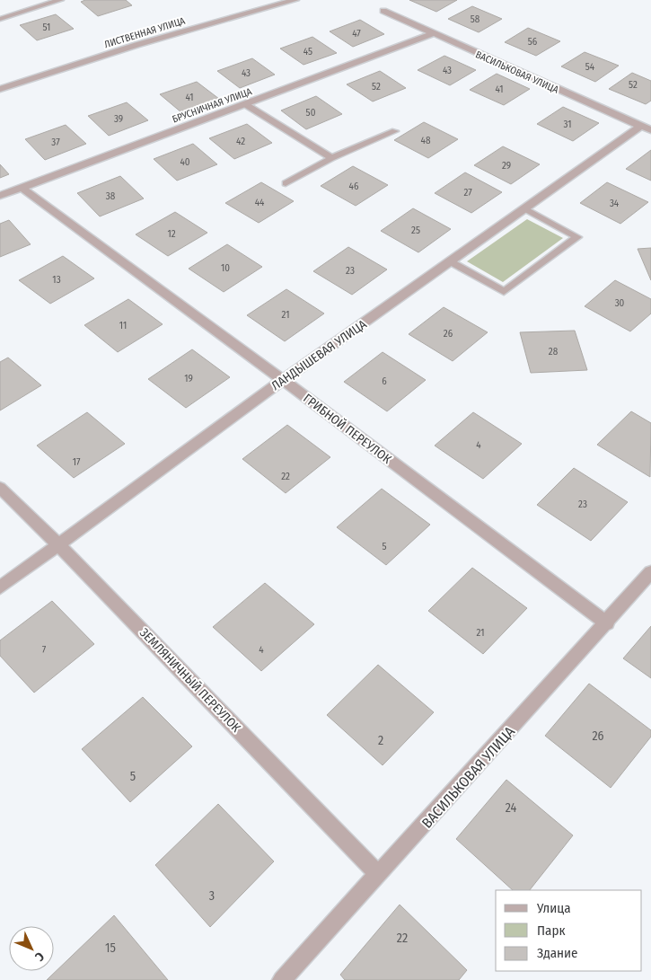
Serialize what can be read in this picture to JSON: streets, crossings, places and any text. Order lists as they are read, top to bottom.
{
  "streets": {
    "street": [
      "ЛИСТВЕННАЯ УЛИЦА",
      "ВАСИЛЬКОВАЯ УЛИЦА",
      "БРУСНИЧНАЯ УЛИЦА",
      "ЛАНДЫШЕВАЯ УЛИЦА",
      "ГРИБНОЙ ПЕРЕУЛОК",
      "ЗЕМЛЯНИЧНЫЙ ПЕРЕУЛОК"
    ]
  },
  "crossings": [
    ["ВАСИЛЬКОВАЯ УЛИЦА", "БРУСНИЧНАЯ УЛИЦА"],
    ["ВАСИЛЬКОВАЯ УЛИЦА", "ЛАНДЫШЕВАЯ УЛИЦА"],
    ["ВАСИЛЬКОВАЯ УЛИЦА", "ГРИБНОЙ ПЕРЕУЛОК"],
    ["ВАСИЛЬКОВАЯ УЛИЦА", "ЗЕМЛЯНИЧНЫЙ ПЕРЕУЛОК"],
    ["БРУСНИЧНАЯ УЛИЦА", "ГРИБНОЙ ПЕРЕУЛОК"],
    ["ЛАНДЫШЕВАЯ УЛИЦА", "ГРИБНОЙ ПЕРЕУЛОК"],
    ["ЛАНДЫШЕВАЯ УЛИЦА", "ЗЕМЛЯНИЧНЫЙ ПЕРЕУЛОК"]
  ],
  "house_numbers": [
    "58",
    "51",
    "47",
    "56",
    "45",
    "54",
    "43",
    "43",
    "52",
    "52",
    "41",
    "41",
    "50",
    "39",
    "31",
    "48",
    "42",
    "37",
    "40",
    "29",
    "46",
    "27",
    "38",
    "44",
    "34",
    "25",
    "12",
    "10",
    "23",
    "13",
    "30",
    "21",
    "11",
    "26",
    "28",
    "19",
    "6",
    "4",
    "17",
    "22",
    "23",
    "5",
    "21",
    "7",
    "4",
    "26",
    "2",
    "5",
    "24",
    "3",
    "22",
    "15"
  ],
  "legend": ["Улица", "Парк", "Здание"],
  "north": "bottom right"
}
